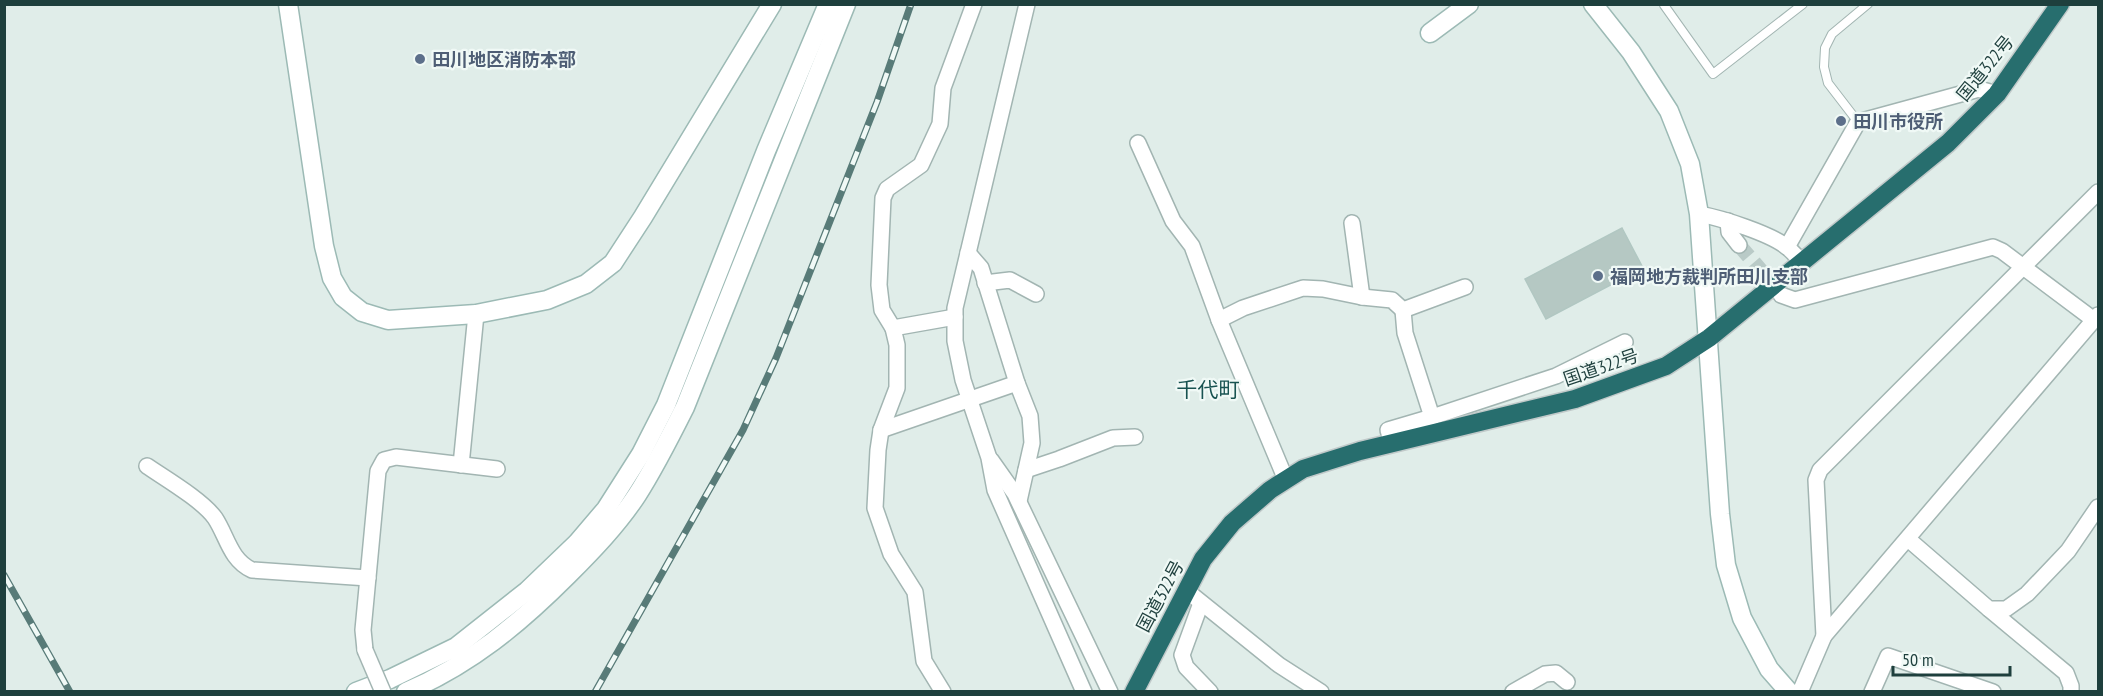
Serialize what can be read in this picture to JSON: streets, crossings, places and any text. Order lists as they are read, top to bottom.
{
  "streets": {
    "highway": ["国道322号"]
  },
  "districts": ["千代町"],
  "places": ["田川地区消防本部", "田川市役所", "福岡地方裁判所田川支部"],
  "scale_bar": "50 m"
}
